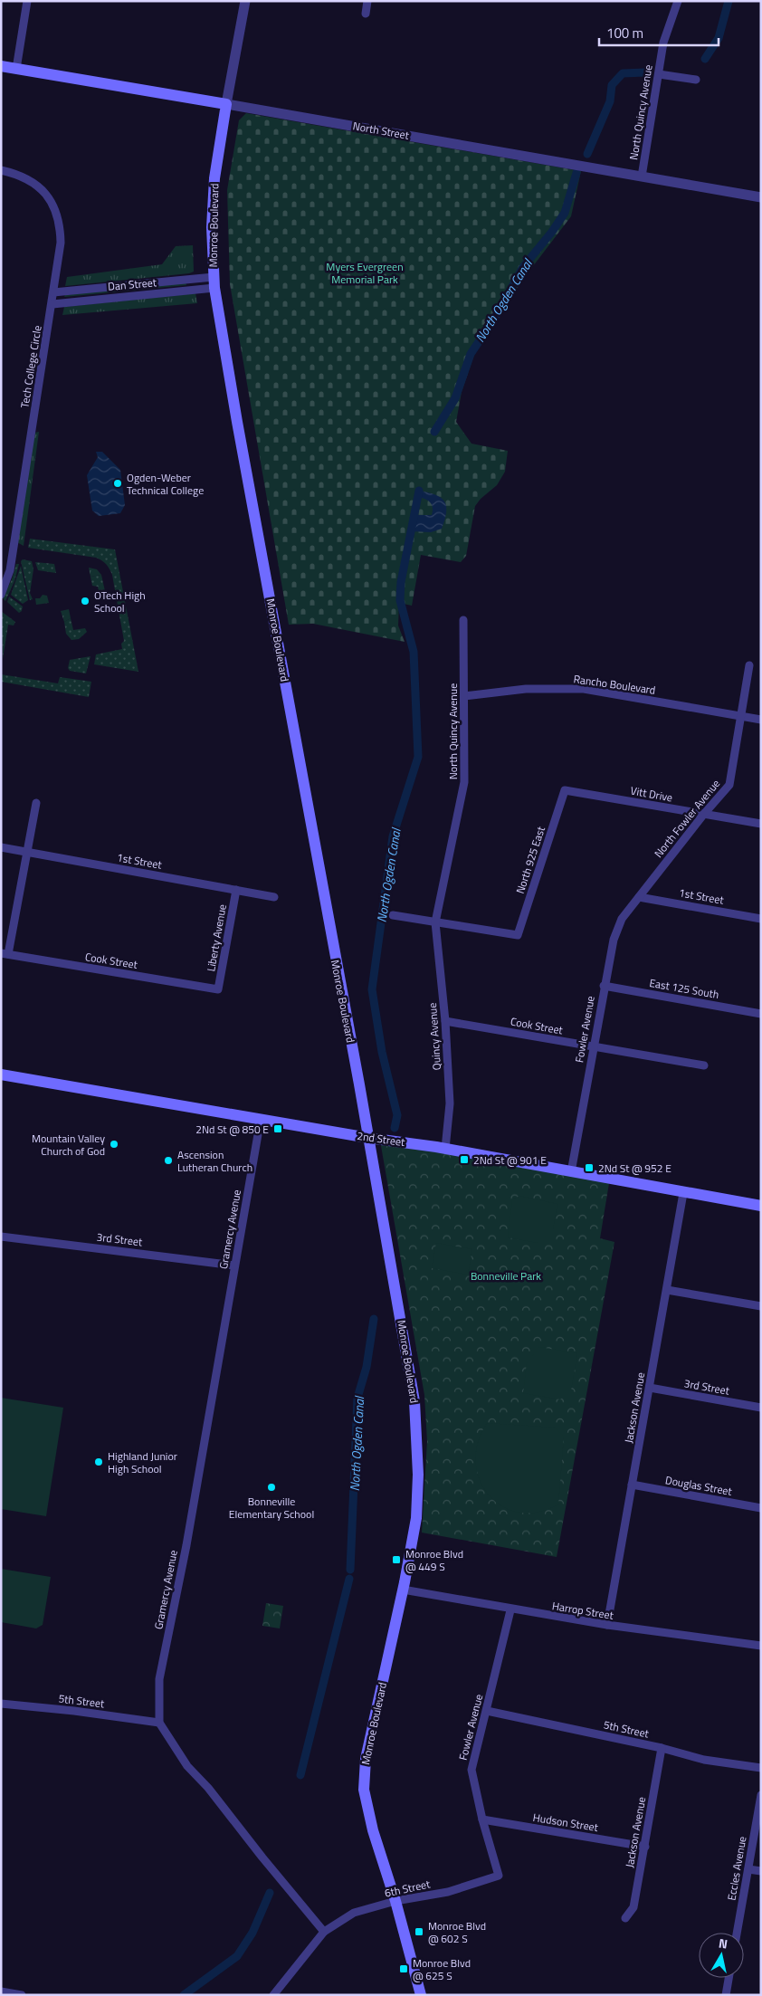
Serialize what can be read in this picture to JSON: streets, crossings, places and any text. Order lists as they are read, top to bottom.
{
  "streets": {
    "main road": ["North Street", "Monroe Boulevard", "2nd Street"],
    "street": [
      "North Quincy Avenue",
      "Dan Street",
      "Tech College Circle",
      "Rancho Boulevard",
      "Vitt Drive",
      "North Fowler Avenue",
      "North 925 East",
      "1st Street",
      "Liberty Avenue",
      "Cook Street",
      "East 125 South",
      "Fowler Avenue",
      "Quincy Avenue",
      "Gramercy Avenue",
      "3rd Street",
      "Jackson Avenue",
      "Douglas Street",
      "Harrop Street",
      "5th Street",
      "Hudson Street",
      "Eccles Avenue",
      "6th Street"
    ]
  },
  "crossings": [
    ["North Quincy Avenue", "North Street"],
    ["North Quincy Avenue", "Rancho Boulevard"],
    ["North Quincy Avenue", "North 925 East"],
    ["North Quincy Avenue", "Quincy Avenue"],
    ["North Street", "Monroe Boulevard"],
    ["Monroe Boulevard", "Dan Street"],
    ["Monroe Boulevard", "2nd Street"],
    ["Monroe Boulevard", "Harrop Street"],
    ["Monroe Boulevard", "6th Street"],
    ["Dan Street", "Tech College Circle"],
    ["Rancho Boulevard", "North Fowler Avenue"],
    ["Vitt Drive", "North Fowler Avenue"],
    ["Vitt Drive", "North 925 East"],
    ["North Fowler Avenue", "1st Street"],
    ["North Fowler Avenue", "Fowler Avenue"],
    ["North 925 East", "Quincy Avenue"],
    ["1st Street", "Liberty Avenue"],
    ["1st Street", "Fowler Avenue"],
    ["Liberty Avenue", "Cook Street"],
    ["Cook Street", "Fowler Avenue"],
    ["Cook Street", "Quincy Avenue"],
    ["East 125 South", "Fowler Avenue"],
    ["Fowler Avenue", "2nd Street"],
    ["Fowler Avenue", "Harrop Street"],
    ["Fowler Avenue", "5th Street"],
    ["Fowler Avenue", "Hudson Street"],
    ["Fowler Avenue", "6th Street"],
    ["Quincy Avenue", "2nd Street"],
    ["2nd Street", "Gramercy Avenue"],
    ["2nd Street", "Jackson Avenue"],
    ["Gramercy Avenue", "3rd Street"],
    ["Gramercy Avenue", "5th Street"],
    ["3rd Street", "Jackson Avenue"],
    ["Jackson Avenue", "Douglas Street"],
    ["Jackson Avenue", "Harrop Street"],
    ["Jackson Avenue", "5th Street"],
    ["Jackson Avenue", "Hudson Street"]
  ],
  "water": ["North Ogden Canal"],
  "parks": ["Myers Evergreen Memorial Park", "Bonneville Park"],
  "places": {
    "other": [
      "Ogden-Weber Technical College",
      "OTech High School",
      "Mountain Valley Church of God",
      "Ascension Lutheran Church",
      "Highland Junior High School",
      "Bonneville Elementary School"
    ],
    "transit": [
      "2Nd St @ 850 E",
      "2Nd St @ 901 E",
      "2Nd St @ 952 E",
      "Monroe Blvd @ 449 S",
      "Monroe Blvd @ 602 S",
      "Monroe Blvd @ 625 S"
    ]
  },
  "scale_bar": "100 m",
  "north": "top"
}
